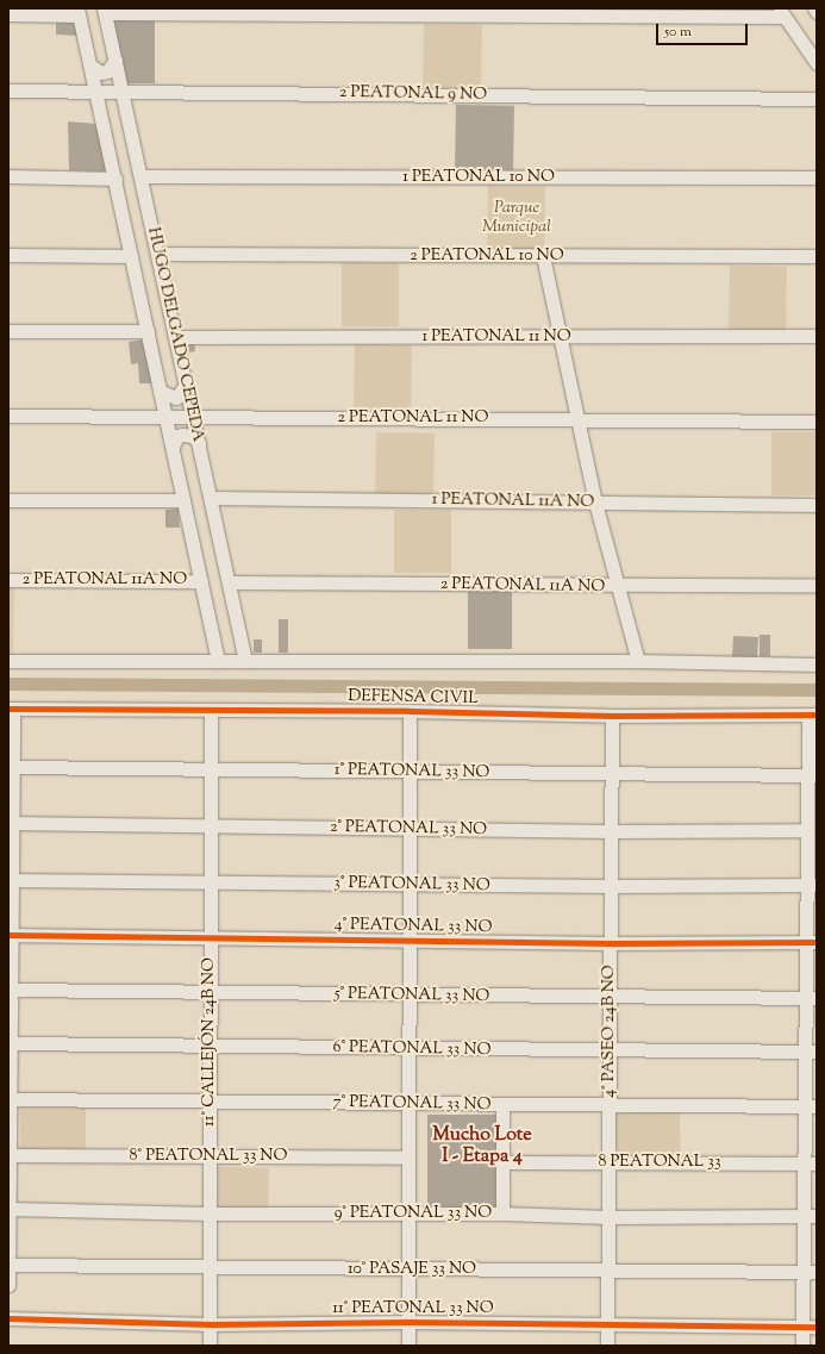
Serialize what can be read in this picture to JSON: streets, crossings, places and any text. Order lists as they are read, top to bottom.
{
  "streets": {
    "street": [
      "2 PEATONAL 9 NO",
      "1 PEATONAL 10 NO",
      "2 PEATONAL 10 NO",
      "HUGO DELGADO CEPEDA",
      "1 PEATONAL 11 NO",
      "2 PEATONAL 11 NO",
      "1 PEATONAL 11A NO",
      "2 PEATONAL 11A NO",
      "DEFENSA CIVIL",
      "1° PEATONAL 33 NO",
      "2° PEATONAL 33 NO",
      "3° PEATONAL 33 NO",
      "4° PEATONAL 33 NO",
      "5° PEATONAL 33 NO",
      "4° PASEO 24B NO",
      "11° CALLEJÓN 24B NO",
      "6° PEATONAL 33 NO",
      "7° PEATONAL 33 NO",
      "8° PEATONAL 33 NO",
      "8 PEATONAL 33",
      "9° PEATONAL 33 NO",
      "10° PASAJE 33 NO",
      "11° PEATONAL 33 NO"
    ]
  },
  "crossings": [
    ["2 PEATONAL 9 NO", "HUGO DELGADO CEPEDA"],
    ["1 PEATONAL 10 NO", "HUGO DELGADO CEPEDA"],
    ["2 PEATONAL 10 NO", "HUGO DELGADO CEPEDA"],
    ["HUGO DELGADO CEPEDA", "1 PEATONAL 11 NO"],
    ["HUGO DELGADO CEPEDA", "2 PEATONAL 11 NO"],
    ["HUGO DELGADO CEPEDA", "1 PEATONAL 11A NO"],
    ["HUGO DELGADO CEPEDA", "2 PEATONAL 11A NO"],
    ["DEFENSA CIVIL", "4° PASEO 24B NO"],
    ["DEFENSA CIVIL", "11° CALLEJÓN 24B NO"],
    ["1° PEATONAL 33 NO", "4° PASEO 24B NO"],
    ["1° PEATONAL 33 NO", "11° CALLEJÓN 24B NO"],
    ["2° PEATONAL 33 NO", "4° PASEO 24B NO"],
    ["2° PEATONAL 33 NO", "11° CALLEJÓN 24B NO"],
    ["3° PEATONAL 33 NO", "4° PASEO 24B NO"],
    ["3° PEATONAL 33 NO", "11° CALLEJÓN 24B NO"],
    ["4° PEATONAL 33 NO", "4° PASEO 24B NO"],
    ["4° PEATONAL 33 NO", "11° CALLEJÓN 24B NO"],
    ["5° PEATONAL 33 NO", "4° PASEO 24B NO"],
    ["5° PEATONAL 33 NO", "11° CALLEJÓN 24B NO"],
    ["4° PASEO 24B NO", "6° PEATONAL 33 NO"],
    ["4° PASEO 24B NO", "7° PEATONAL 33 NO"],
    ["4° PASEO 24B NO", "8 PEATONAL 33"],
    ["4° PASEO 24B NO", "9° PEATONAL 33 NO"],
    ["4° PASEO 24B NO", "10° PASAJE 33 NO"],
    ["4° PASEO 24B NO", "11° PEATONAL 33 NO"],
    ["11° CALLEJÓN 24B NO", "6° PEATONAL 33 NO"],
    ["11° CALLEJÓN 24B NO", "7° PEATONAL 33 NO"],
    ["11° CALLEJÓN 24B NO", "8° PEATONAL 33 NO"],
    ["11° CALLEJÓN 24B NO", "9° PEATONAL 33 NO"],
    ["11° CALLEJÓN 24B NO", "10° PASAJE 33 NO"],
    ["11° CALLEJÓN 24B NO", "11° PEATONAL 33 NO"]
  ],
  "districts": ["Mucho Lote I - Etapa 4"],
  "parks": ["Parque Municipal"],
  "scale_bar": "50 m"
}
